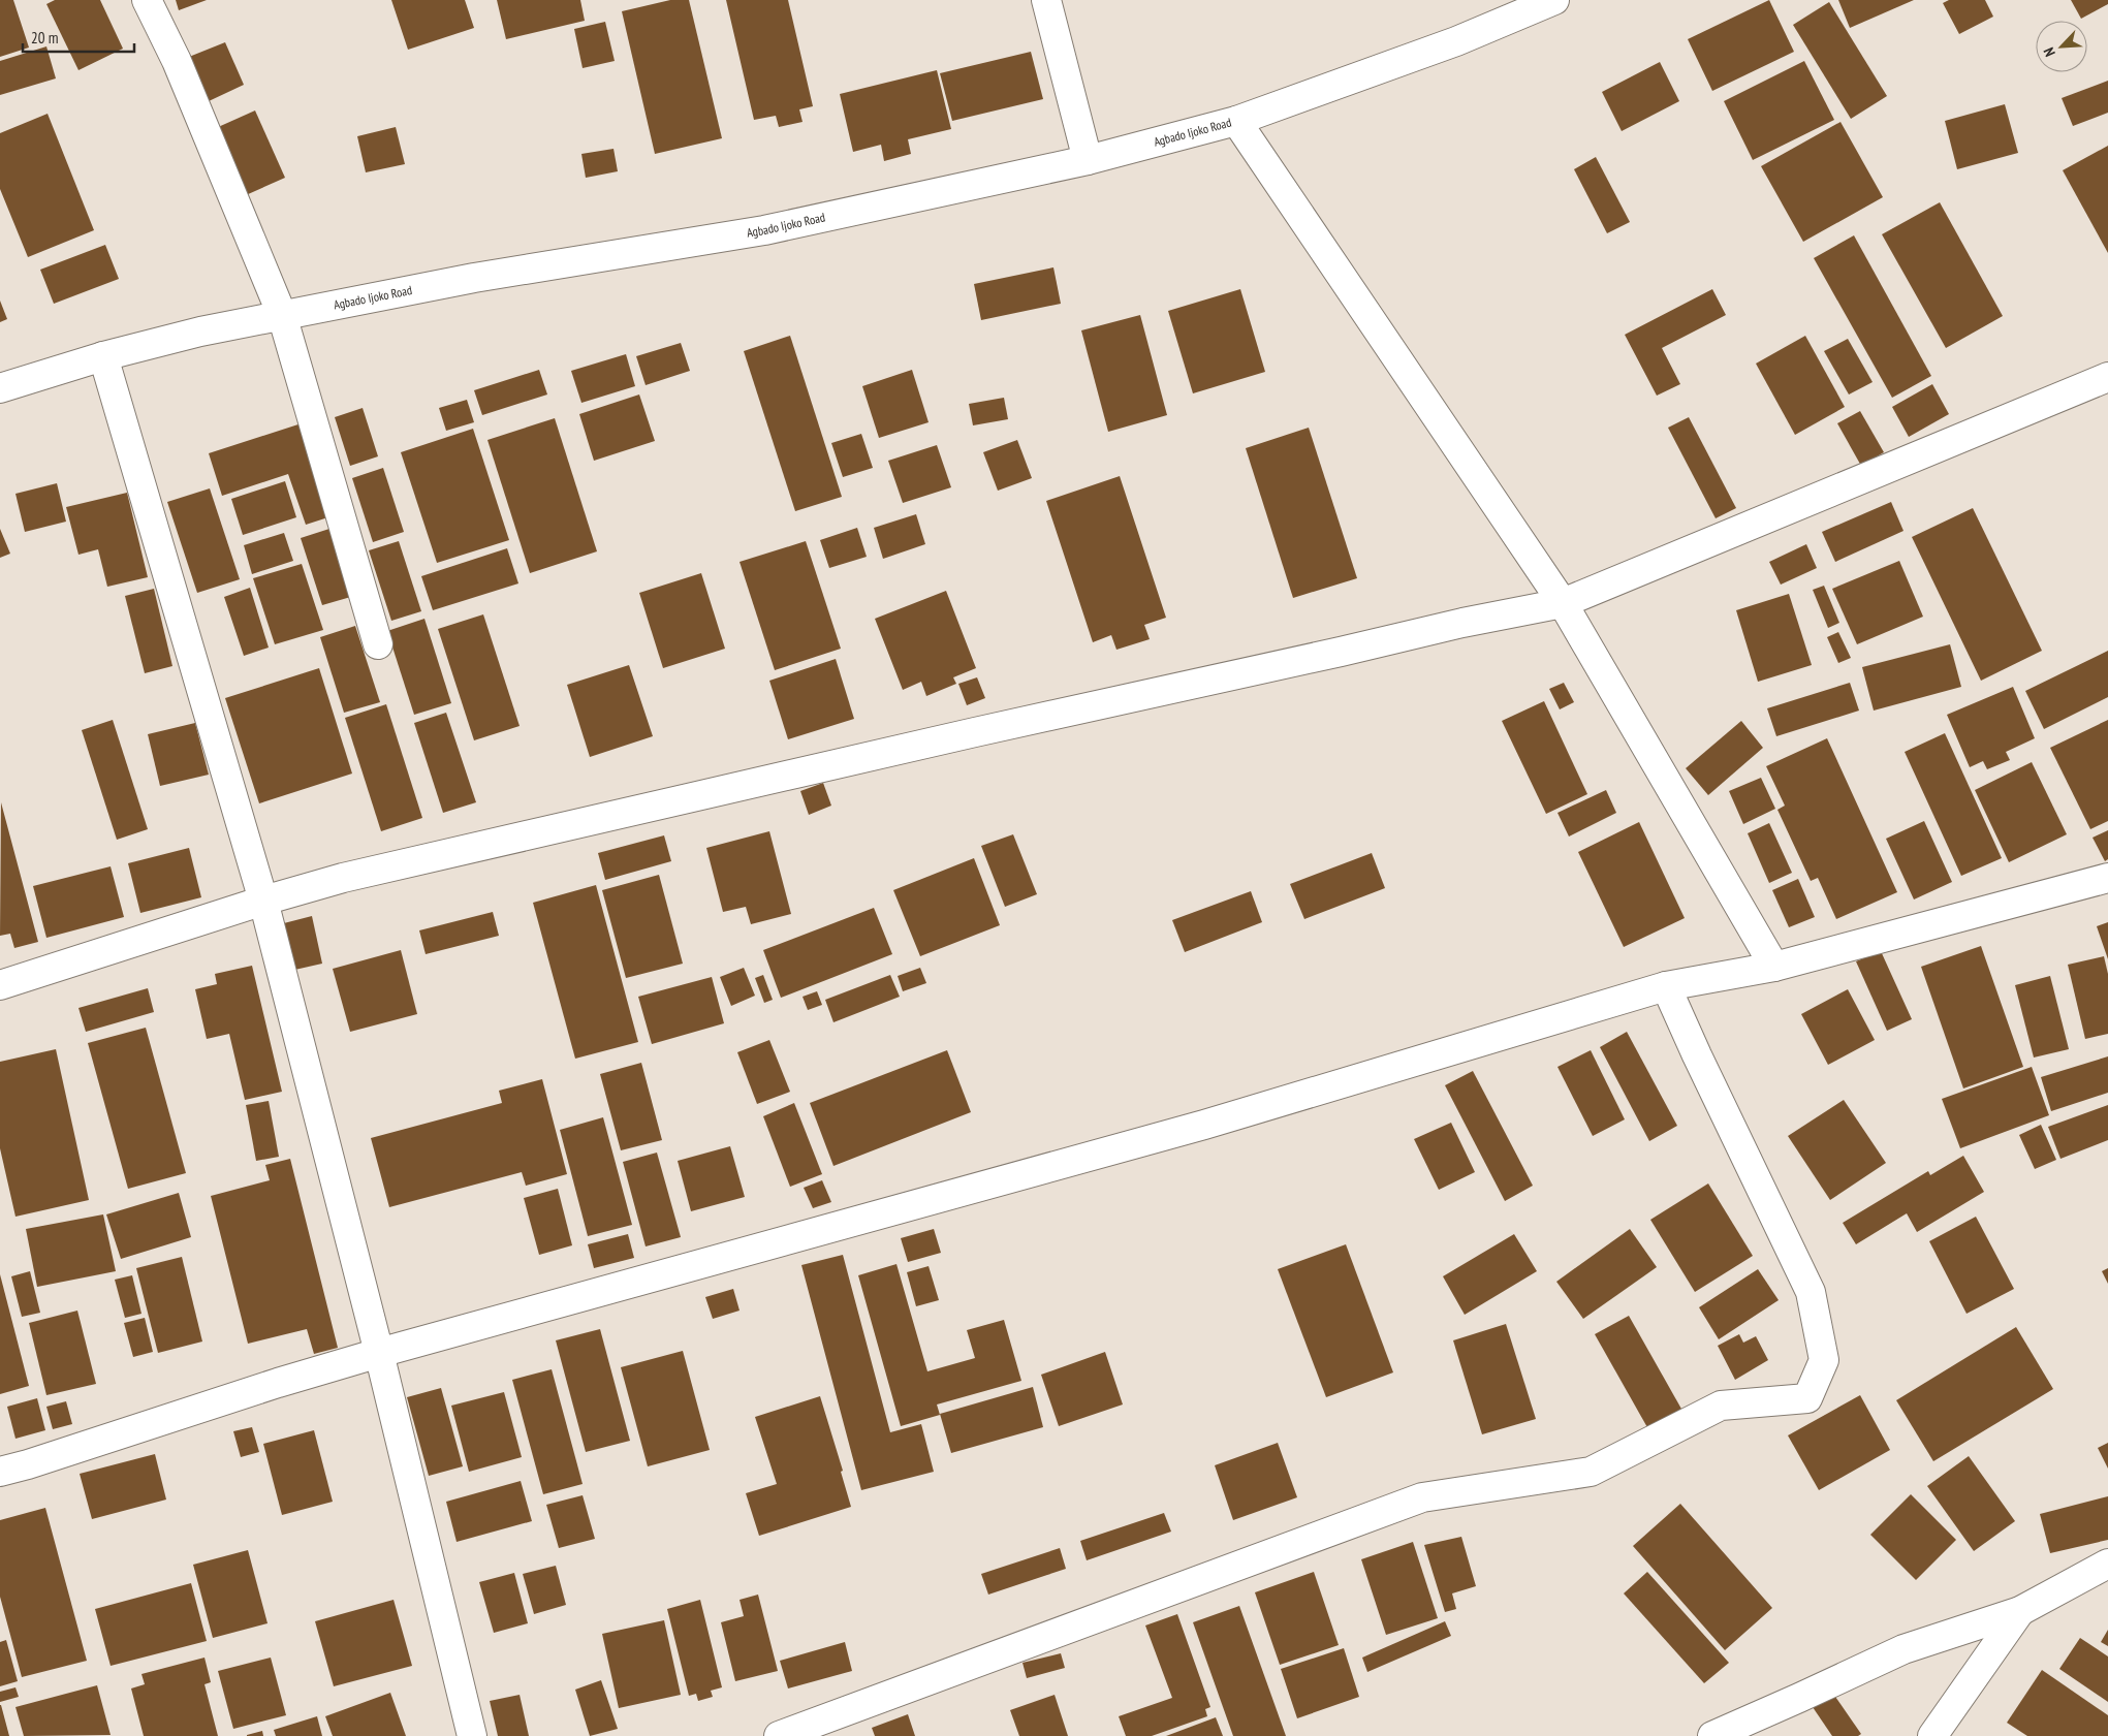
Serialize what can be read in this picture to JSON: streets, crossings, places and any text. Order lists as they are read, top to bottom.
{
  "streets": {
    "street": ["Agbado Ijoko Road"]
  },
  "scale_bar": "20 m",
  "north": "bottom left"
}
